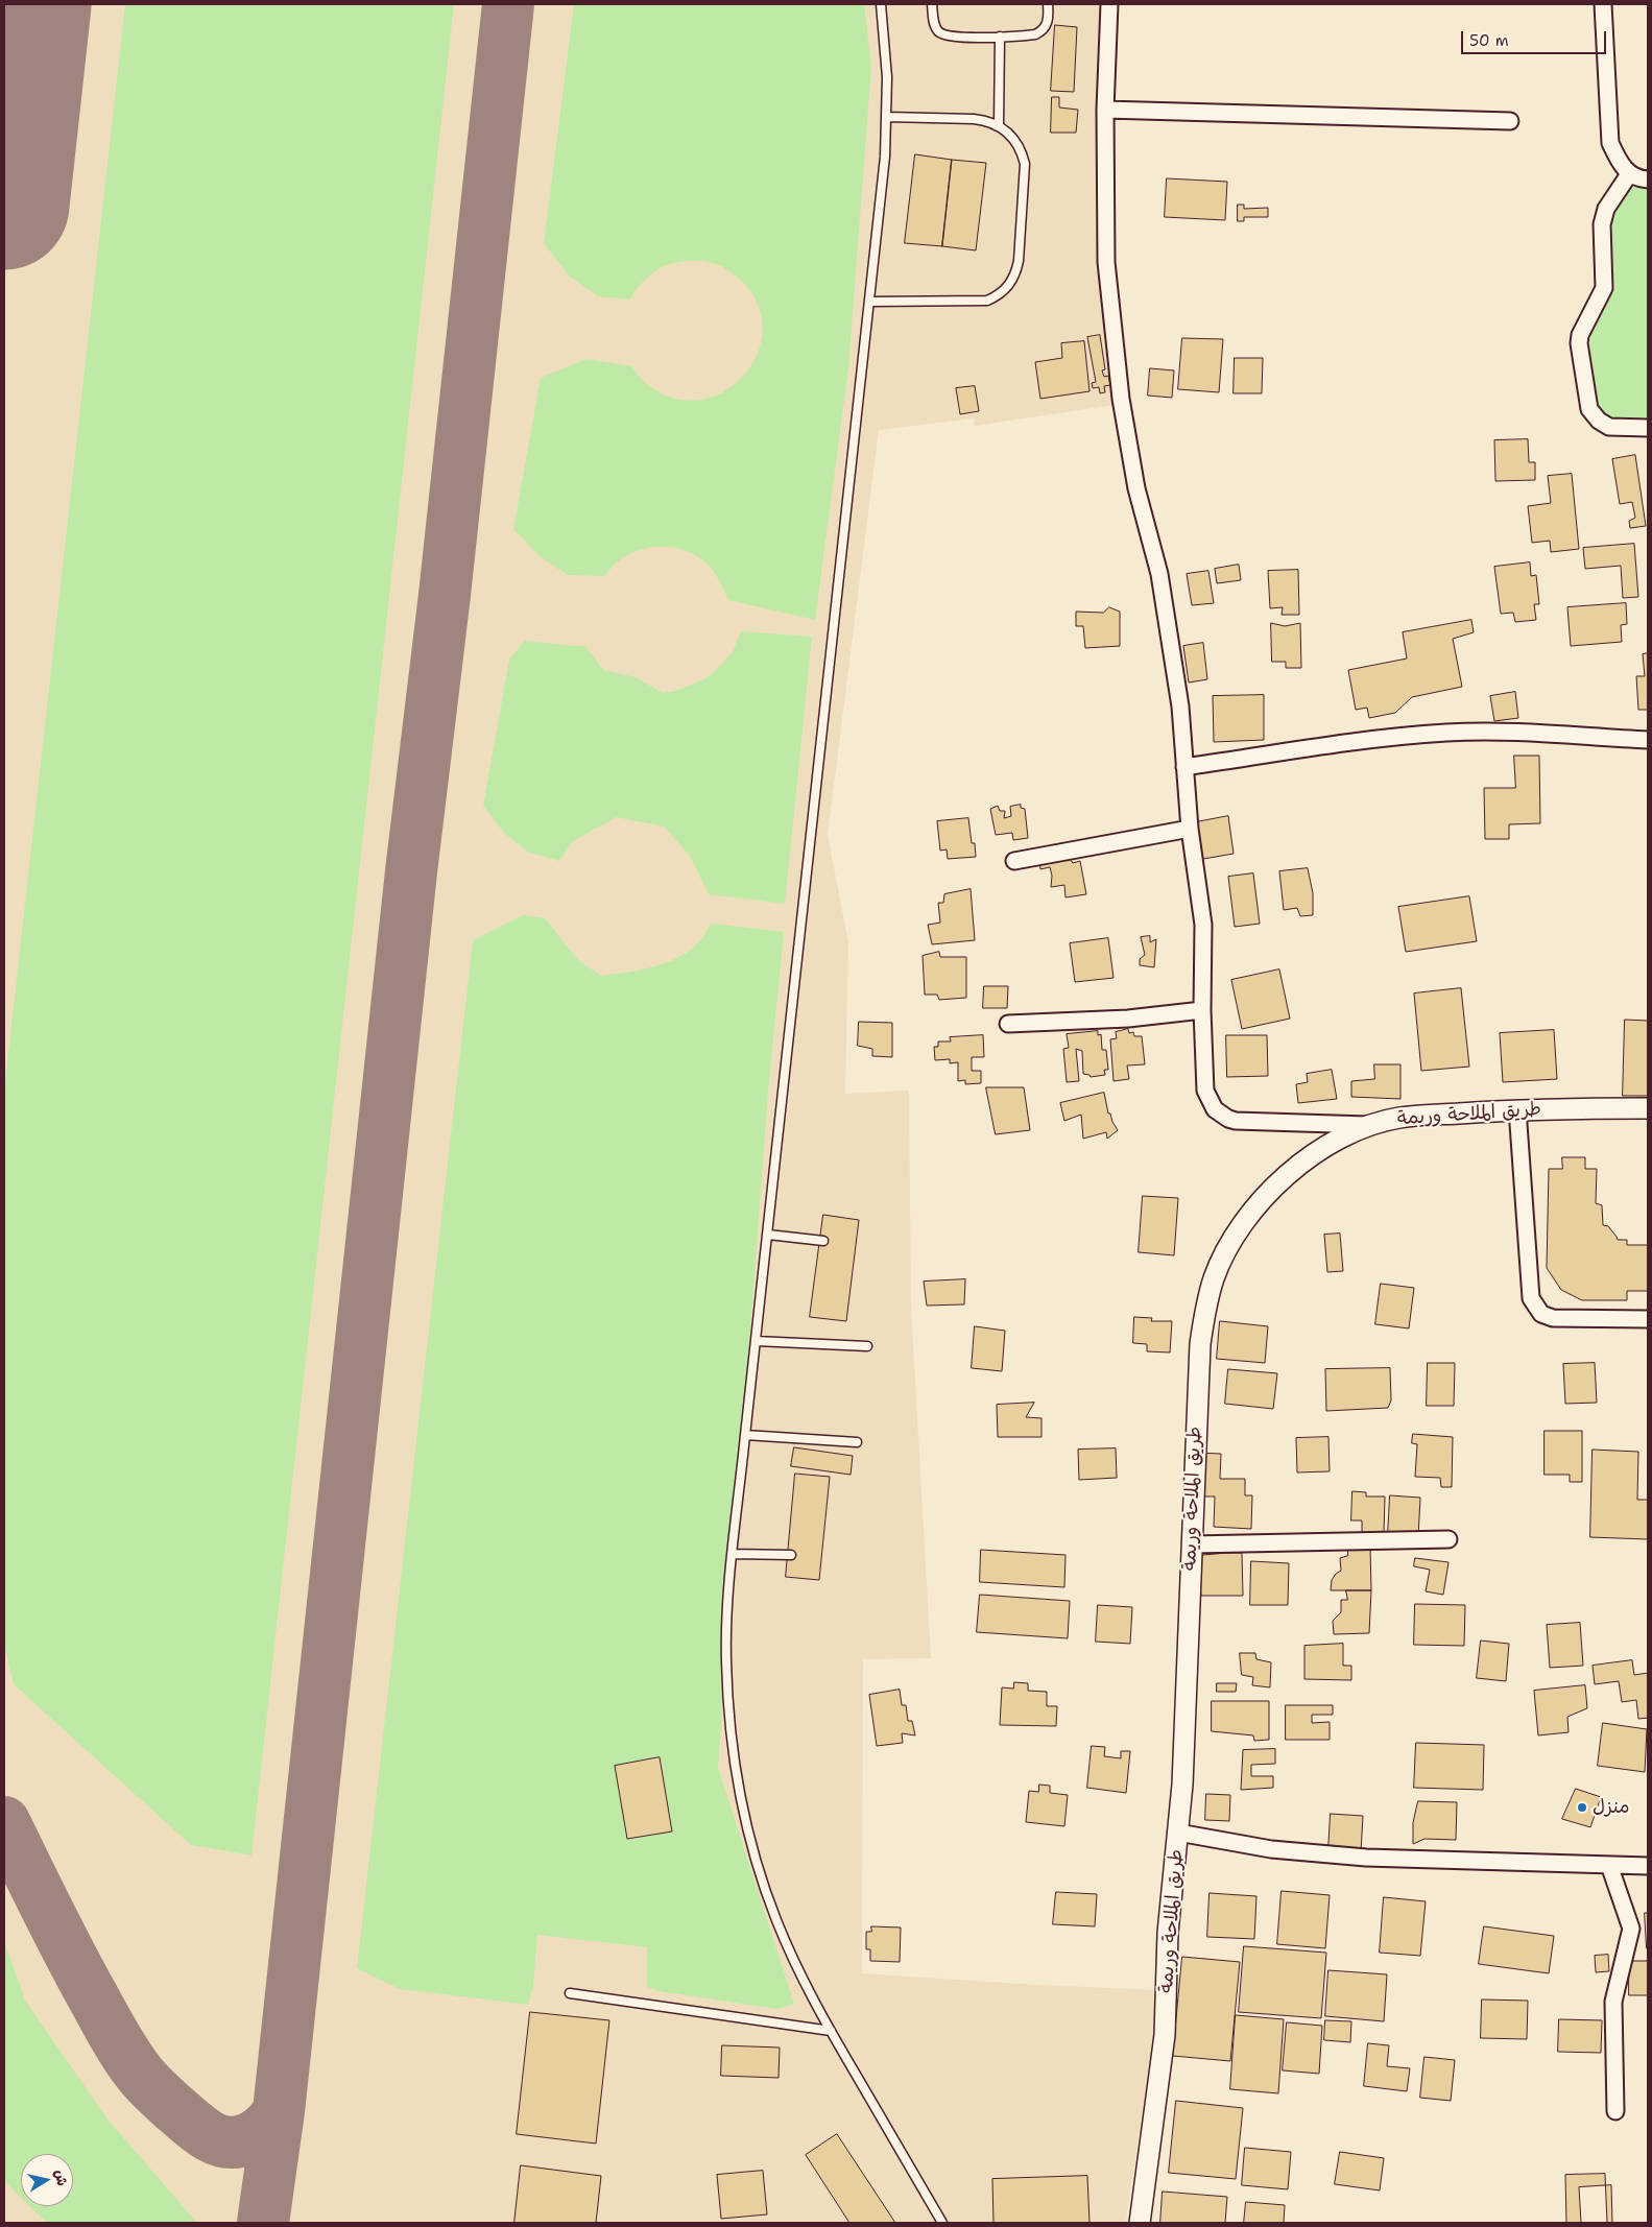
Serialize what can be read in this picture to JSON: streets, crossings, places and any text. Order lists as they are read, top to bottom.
{
  "streets": {
    "street": ["طريق الملاحة وريمة"]
  },
  "places": ["منزل"],
  "scale_bar": "50 m",
  "north": "right"
}
